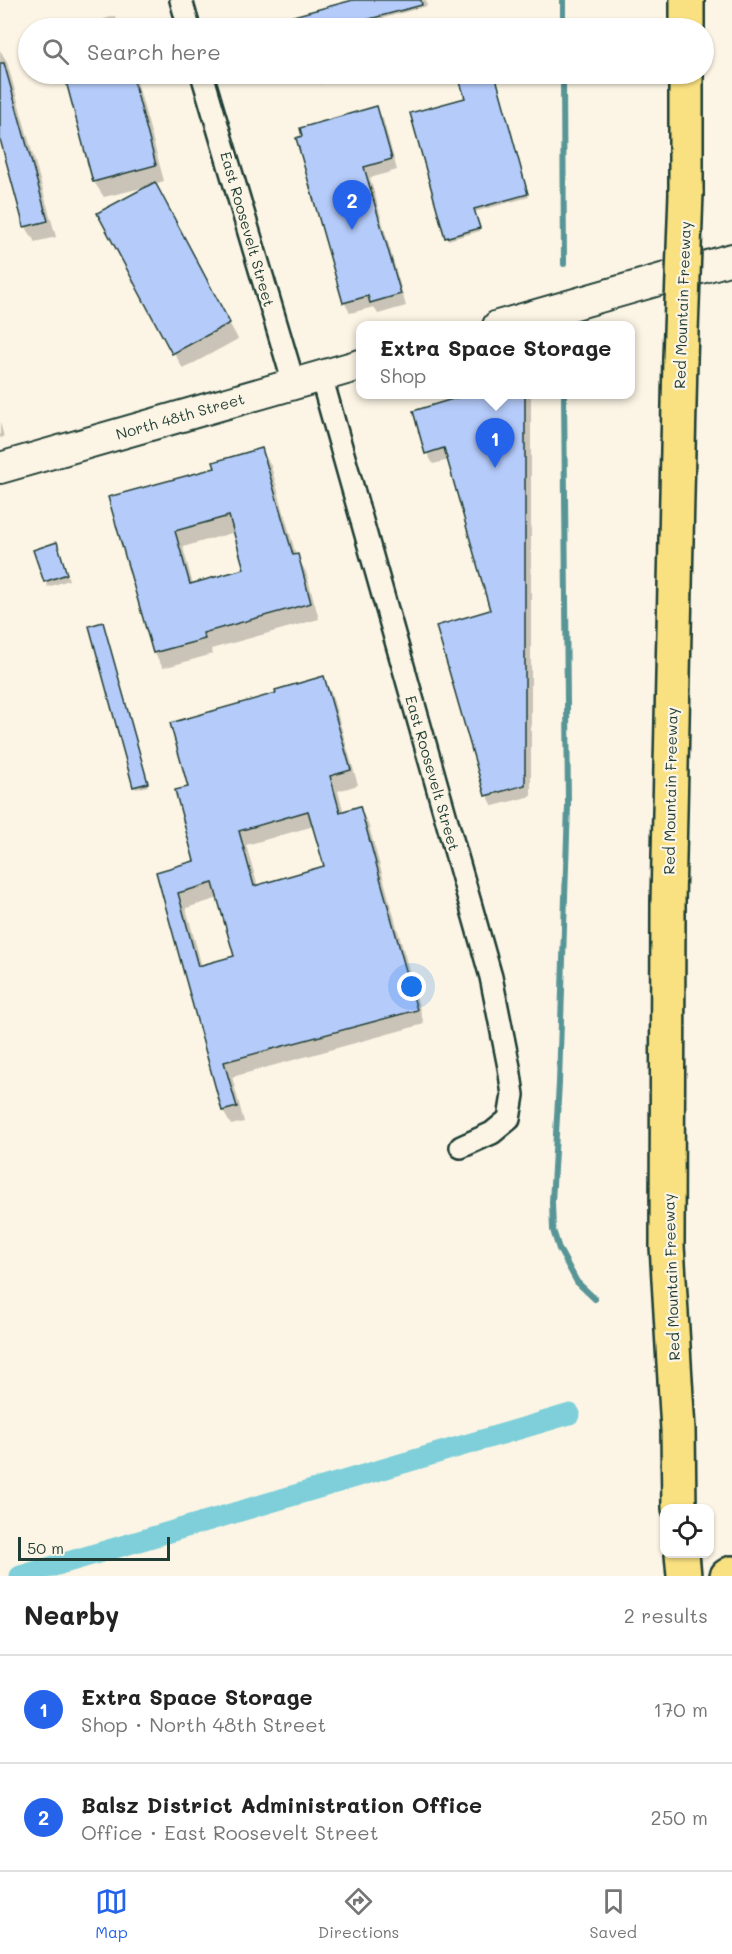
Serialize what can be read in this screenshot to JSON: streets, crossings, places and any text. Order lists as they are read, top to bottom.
{
  "streets": {
    "highway": ["Red Mountain Freeway"],
    "street": ["East Roosevelt Street", "North 48th Street"]
  },
  "crossings": [
    ["East Roosevelt Street", "North 48th Street"]
  ],
  "scale_bar": "50 m",
  "page": {
    "search": "Search here",
    "pins": ["2", "1"],
    "popup": ["Extra Space Storage", "Shop"],
    "scale": "50 m",
    "heading": ["Nearby", "2 results"],
    "list": [
      {
        "mark": "1",
        "name": "Extra Space Storage",
        "note": "Shop · North 48th Street",
        "value": "170 m"
      },
      {
        "mark": "2",
        "name": "Balsz District Administration Office",
        "note": "Office · East Roosevelt Street",
        "value": "250 m"
      }
    ],
    "nav": ["Map", "Directions", "Saved"]
  }
}
